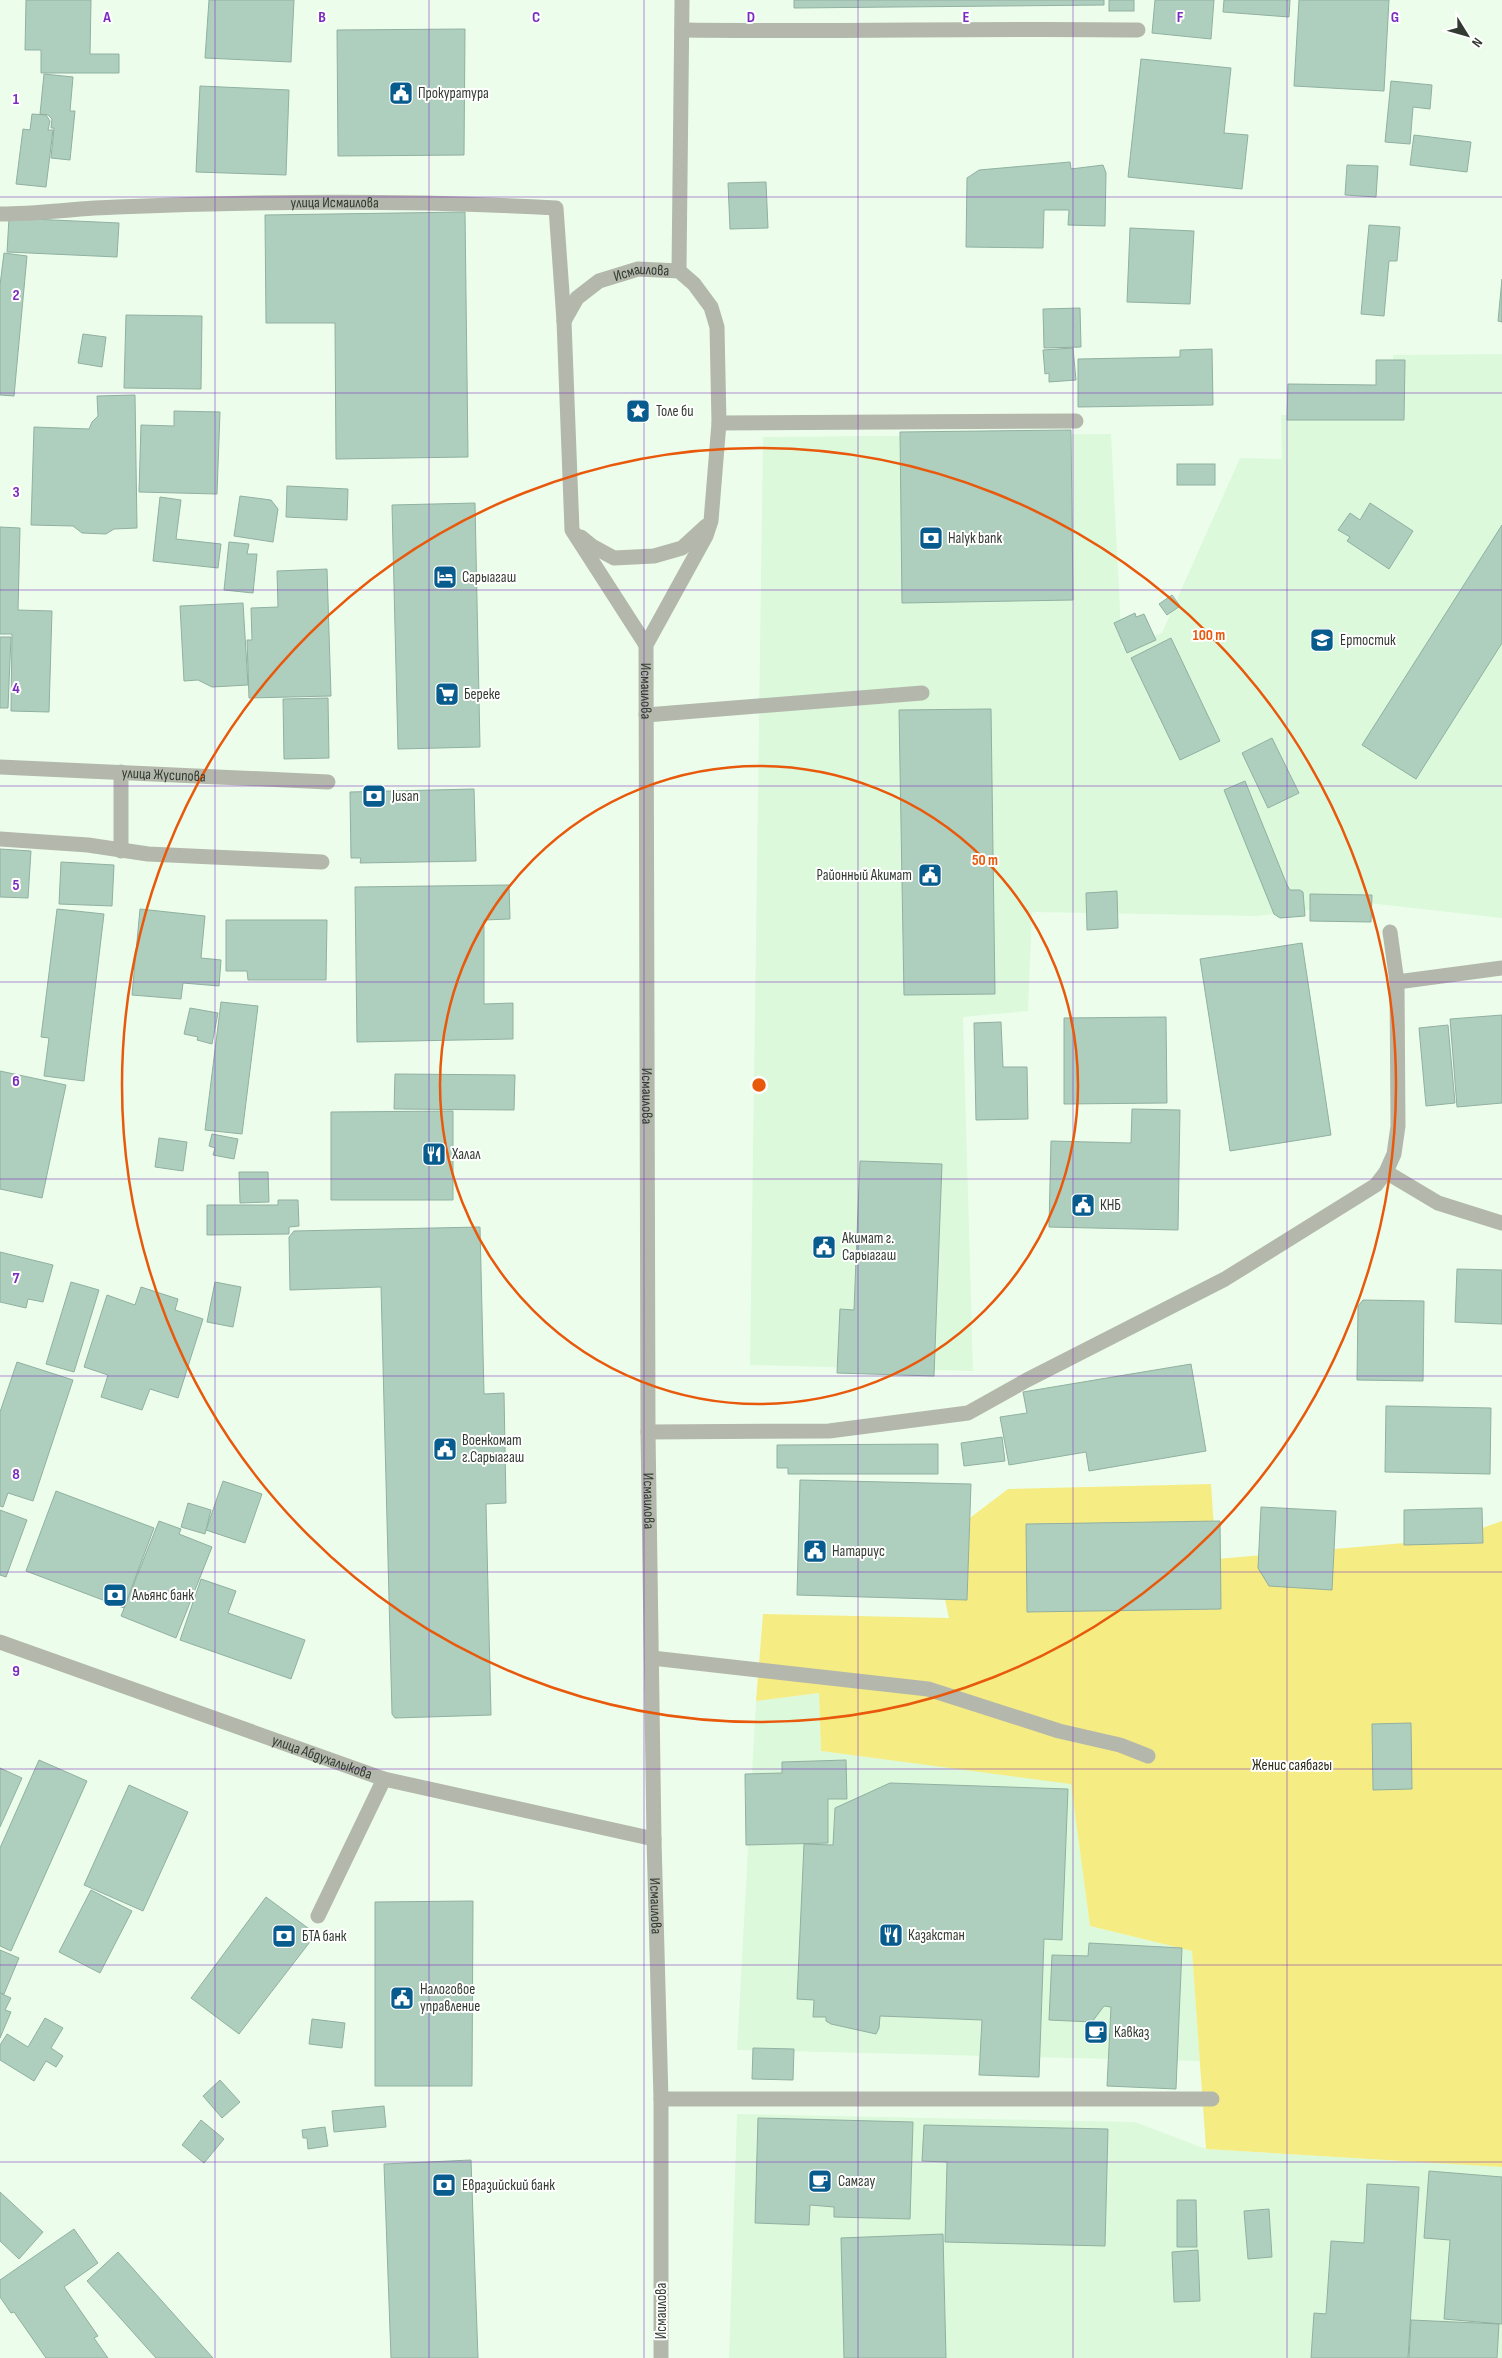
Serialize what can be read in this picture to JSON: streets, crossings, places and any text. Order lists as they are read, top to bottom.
{
  "streets": {
    "street": [
      "улица Исмаилова",
      "Исмаилова",
      "улица Жусипова",
      "улица Абдухалыкова"
    ]
  },
  "crossings": [
    ["улица Исмаилова", "Исмаилова"],
    ["Исмаилова", "улица Абдухалыкова"]
  ],
  "parks": ["Женис саябагы"],
  "places": {
    "public building": [
      "Прокуратура",
      "Районный Акимат",
      "КНБ",
      "Акимат г. Сарыагаш",
      "Военкомат г.Сарыагаш",
      "Натариус",
      "Налоговое управление"
    ],
    "place": ["Толе би"],
    "bank": [
      "Halyk bank",
      "Jusan",
      "Альянс банк",
      "БТА банк",
      "Евразийский банк"
    ],
    "hotel": ["Сарыагаш"],
    "school or university": ["Ертостик"],
    "supermarket": ["Береке"],
    "restaurant": ["Халал", "Казакстан"],
    "cafe": ["Кавказ", "Самгау"]
  },
  "north": "bottom right",
  "grid": {
    "columns": [
      "A",
      "B",
      "C",
      "D",
      "E",
      "F",
      "G"
    ],
    "rows": [
      "1",
      "2",
      "3",
      "4",
      "5",
      "6",
      "7",
      "8",
      "9"
    ]
  },
  "rings": ["100 m", "50 m"]
}
